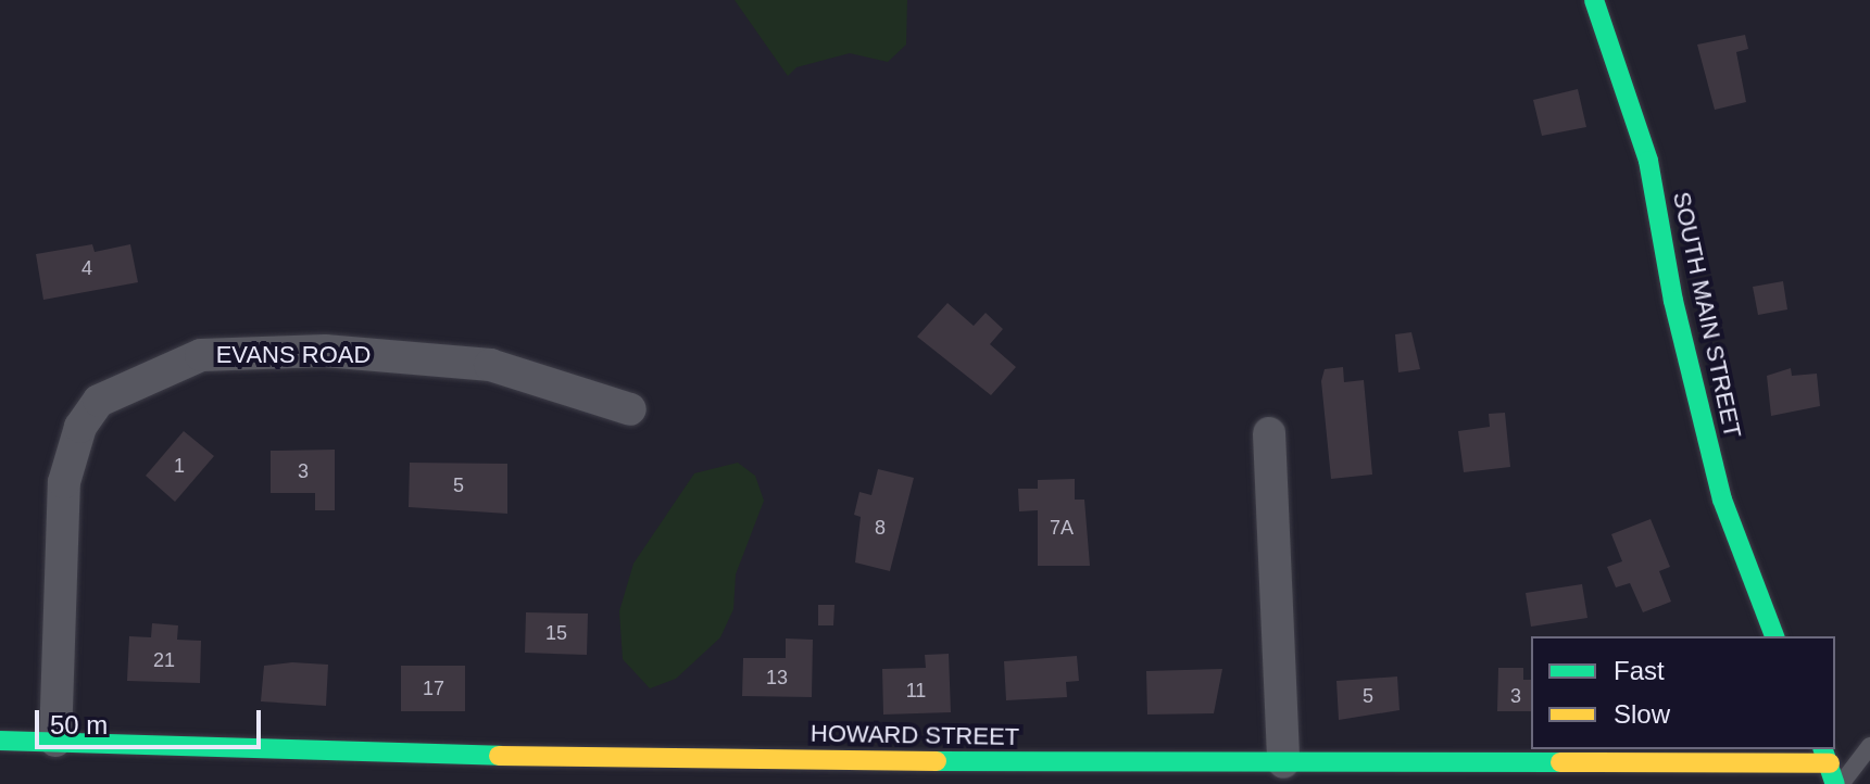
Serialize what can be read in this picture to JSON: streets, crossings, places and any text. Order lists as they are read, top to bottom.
{
  "streets": {
    "street": ["SOUTH MAIN STREET", "EVANS ROAD", "HOWARD STREET"]
  },
  "crossings": [
    ["EVANS ROAD", "HOWARD STREET"]
  ],
  "house_numbers": [
    "4",
    "1",
    "3",
    "5",
    "8",
    "7A",
    "15",
    "21",
    "13",
    "17",
    "11",
    "5",
    "3"
  ],
  "legend": ["Fast", "Slow"],
  "scale_bar": "50 m"
}
